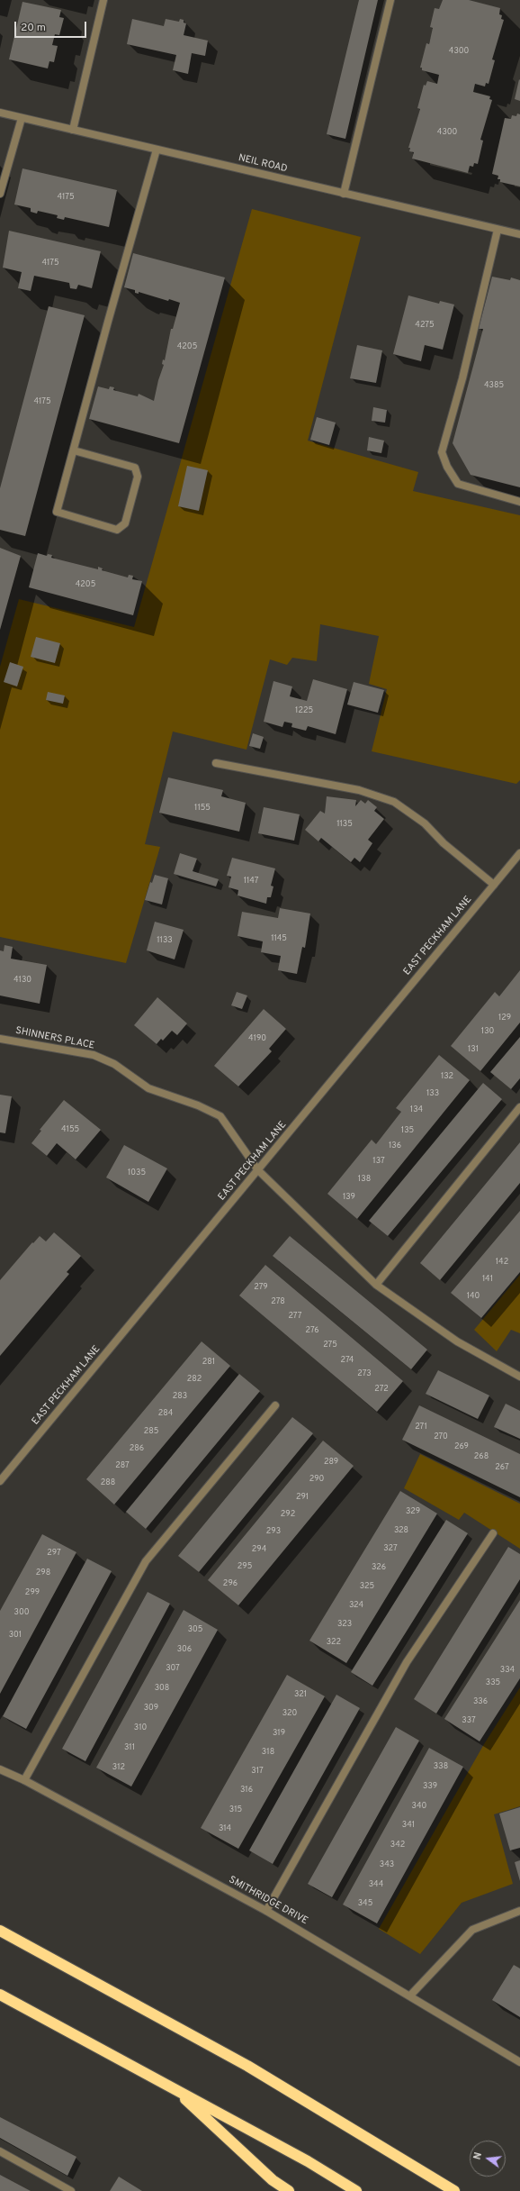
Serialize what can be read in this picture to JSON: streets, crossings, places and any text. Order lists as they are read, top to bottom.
{
  "streets": {
    "street": [
      "NEIL ROAD",
      "EAST PECKHAM LANE",
      "SHINNERS PLACE",
      "SMITHRIDGE DRIVE"
    ]
  },
  "crossings": [
    ["EAST PECKHAM LANE", "SHINNERS PLACE"]
  ],
  "house_numbers": [
    "4300",
    "4300",
    "4175",
    "4175",
    "4275",
    "4205",
    "4385",
    "4175",
    "4205",
    "1225",
    "1155",
    "1135",
    "1147",
    "1145",
    "1133",
    "4130",
    "129",
    "130",
    "4190",
    "131",
    "132",
    "133",
    "134",
    "4155",
    "135",
    "136",
    "137",
    "1035",
    "138",
    "139",
    "142",
    "141",
    "279",
    "140",
    "278",
    "277",
    "276",
    "275",
    "274",
    "281",
    "273",
    "282",
    "272",
    "283",
    "284",
    "271",
    "285",
    "270",
    "269",
    "286",
    "268",
    "289",
    "287",
    "267",
    "290",
    "288",
    "291",
    "329",
    "292",
    "328",
    "293",
    "327",
    "294",
    "297",
    "295",
    "326",
    "298",
    "296",
    "325",
    "299",
    "324",
    "300",
    "323",
    "305",
    "301",
    "322",
    "306",
    "307",
    "334",
    "335",
    "308",
    "321",
    "336",
    "309",
    "320",
    "337",
    "310",
    "319",
    "311",
    "318",
    "338",
    "312",
    "317",
    "339",
    "316",
    "340",
    "315",
    "341",
    "314",
    "342",
    "343",
    "344",
    "345"
  ],
  "scale_bar": "20 m",
  "north": "left"
}
